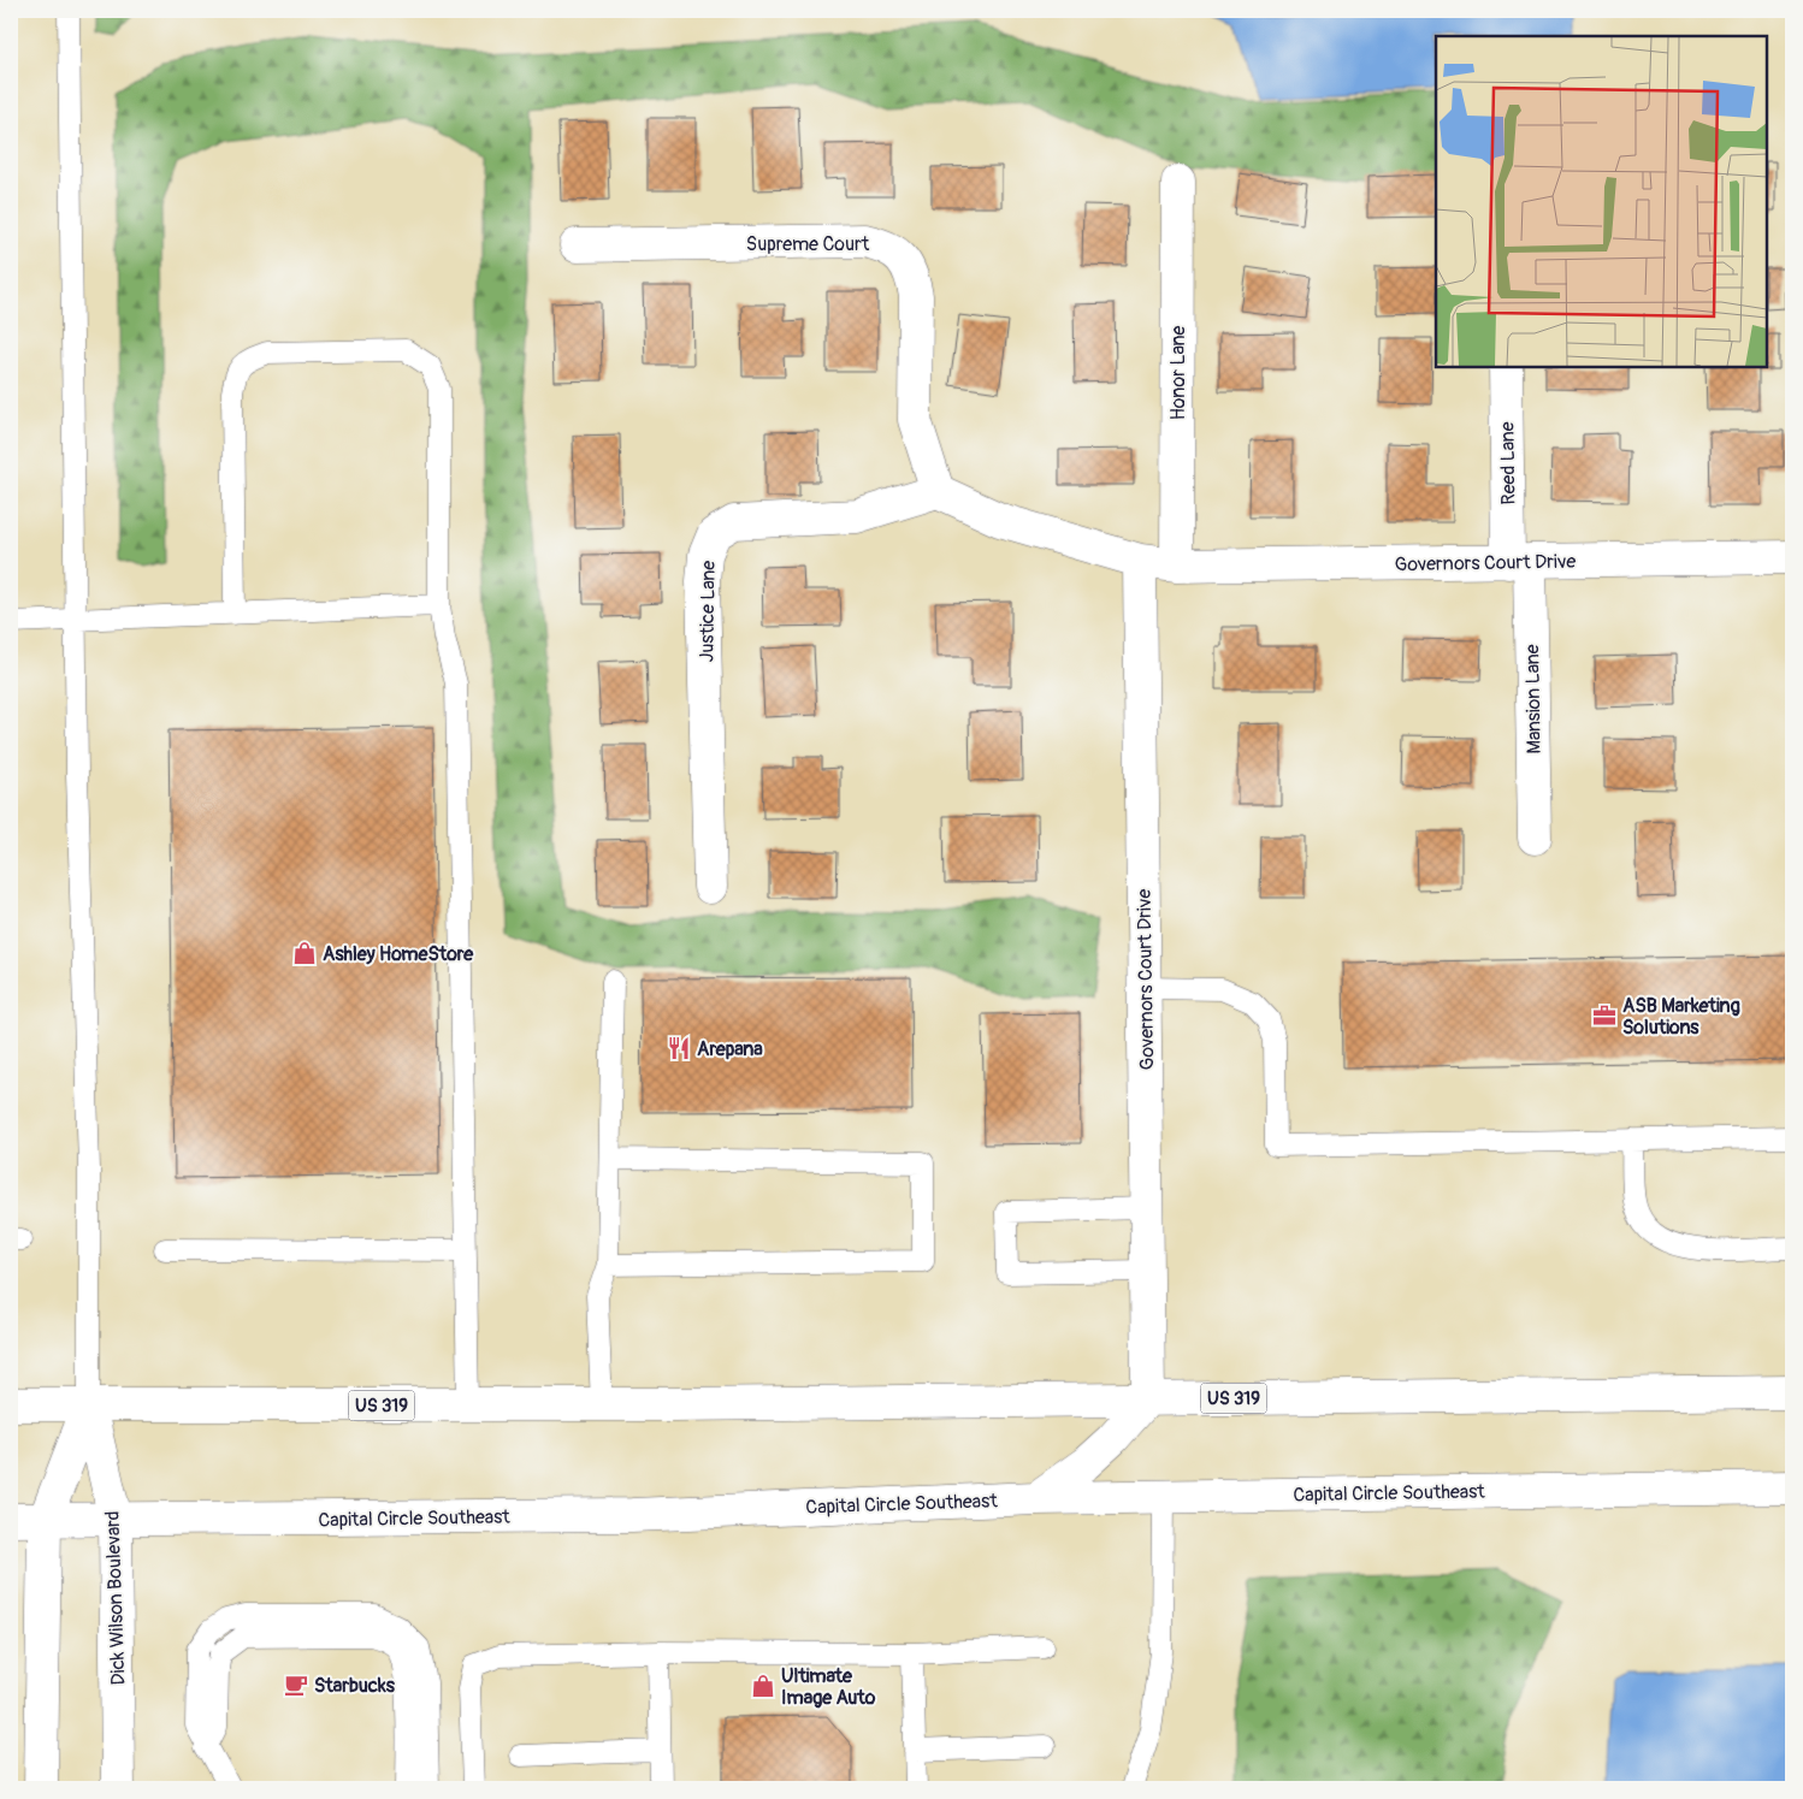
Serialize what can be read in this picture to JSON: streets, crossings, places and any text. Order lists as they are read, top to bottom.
{
  "streets": {
    "street": [
      "Supreme Court",
      "Honor Lane",
      "Reed Lane",
      "Governors Court Drive",
      "Justice Lane",
      "Mansion Lane",
      "US 319",
      "Capital Circle Southeast",
      "Dick Wilson Boulevard"
    ]
  },
  "crossings": [
    ["Supreme Court", "Governors Court Drive"],
    ["Supreme Court", "Justice Lane"],
    ["Honor Lane", "Governors Court Drive"],
    ["Reed Lane", "Governors Court Drive"],
    ["Reed Lane", "Mansion Lane"],
    ["Governors Court Drive", "Justice Lane"],
    ["Governors Court Drive", "Mansion Lane"],
    ["Governors Court Drive", "US 319"],
    ["US 319", "Dick Wilson Boulevard"],
    ["Capital Circle Southeast", "Dick Wilson Boulevard"]
  ],
  "places": {
    "shop": ["Ashley HomeStore", "Ultimate Image Auto"],
    "office": ["ASB Marketing Solutions"],
    "restaurant": ["Arepana"],
    "cafe": ["Starbucks"]
  }
}
